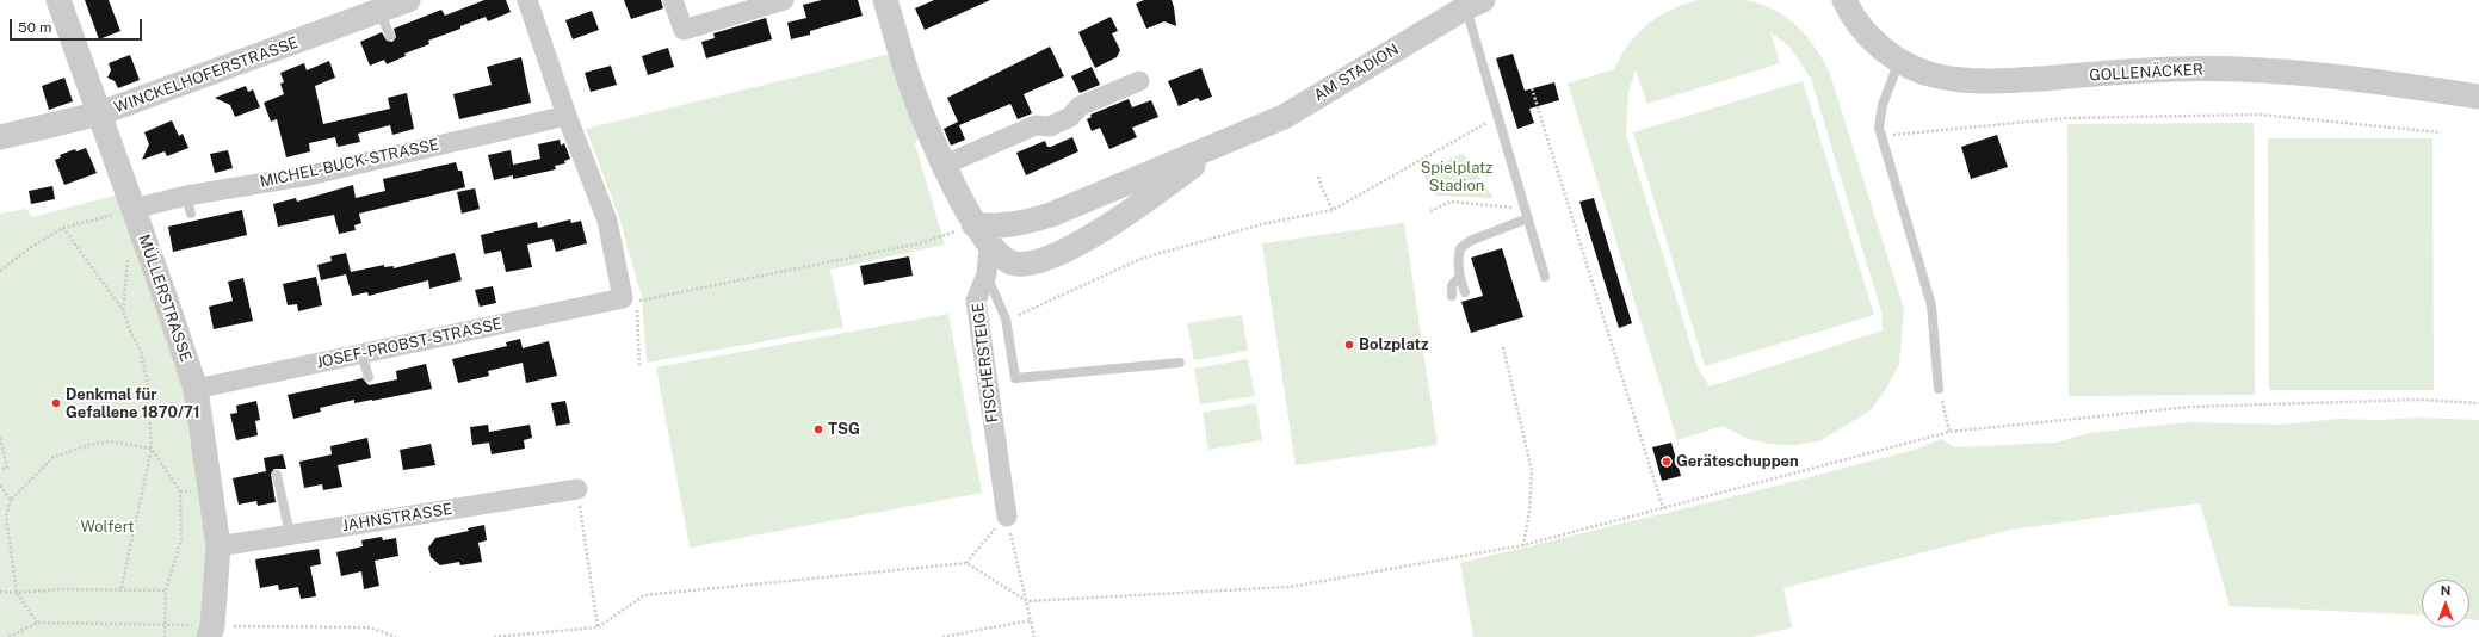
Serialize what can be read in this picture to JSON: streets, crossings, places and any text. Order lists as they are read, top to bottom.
{
  "streets": {
    "street": [
      "AM STADION",
      "GOLLENÄCKER",
      "WINCKELHOFERSTRASSE",
      "MICHEL-BUCK-STRASSE",
      "MÜLLERSTRASSE",
      "JOSEF-PROBST-STRASSE",
      "FISCHERSTEIGE",
      "JAHNSTRASSE"
    ]
  },
  "crossings": [
    ["AM STADION", "FISCHERSTEIGE"],
    ["WINCKELHOFERSTRASSE", "MÜLLERSTRASSE"],
    ["MICHEL-BUCK-STRASSE", "MÜLLERSTRASSE"],
    ["MICHEL-BUCK-STRASSE", "JOSEF-PROBST-STRASSE"],
    ["MÜLLERSTRASSE", "JOSEF-PROBST-STRASSE"],
    ["MÜLLERSTRASSE", "JAHNSTRASSE"]
  ],
  "parks": ["Spielplatz Stadion", "Wolfert"],
  "places": [
    "Bolzplatz",
    "Denkmal für Gefallene 1870/71",
    "TSG",
    "Geräteschuppen"
  ],
  "scale_bar": "50 m",
  "north": "top"
}
